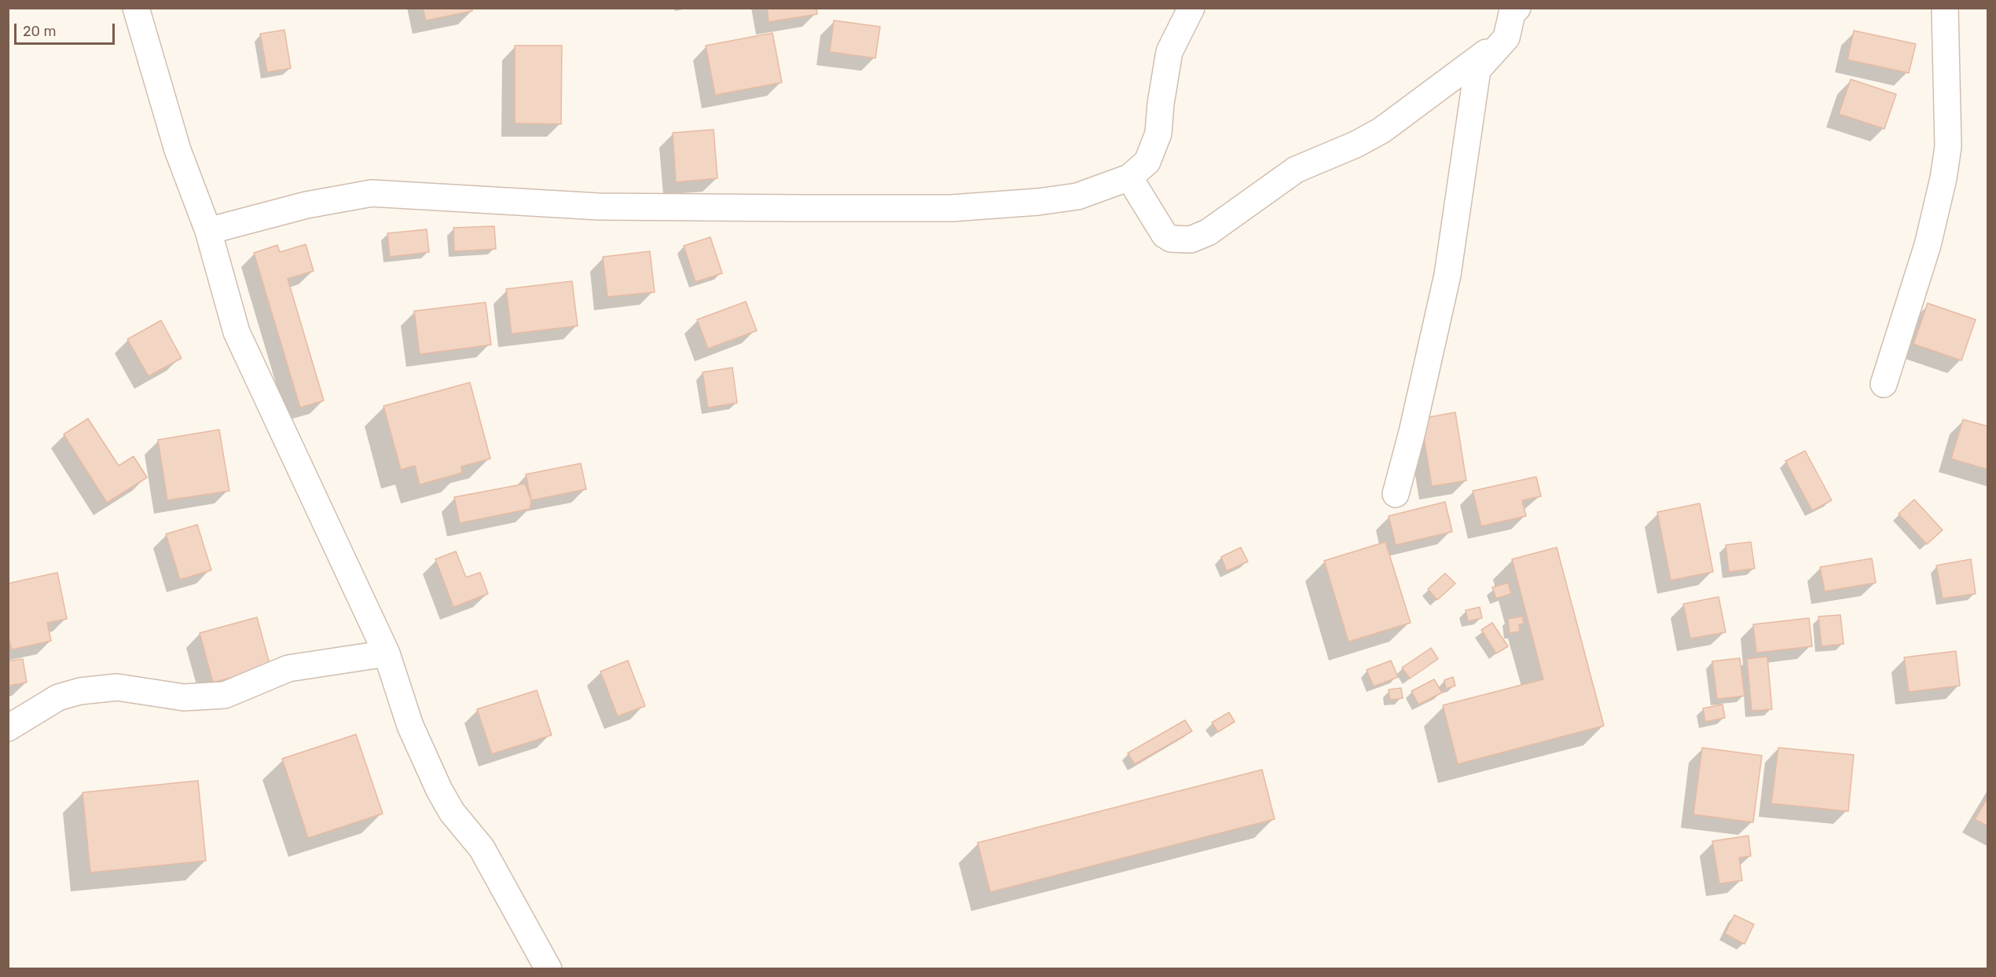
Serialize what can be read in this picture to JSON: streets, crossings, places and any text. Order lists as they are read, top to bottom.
{
  "scale_bar": "20 m"
}
